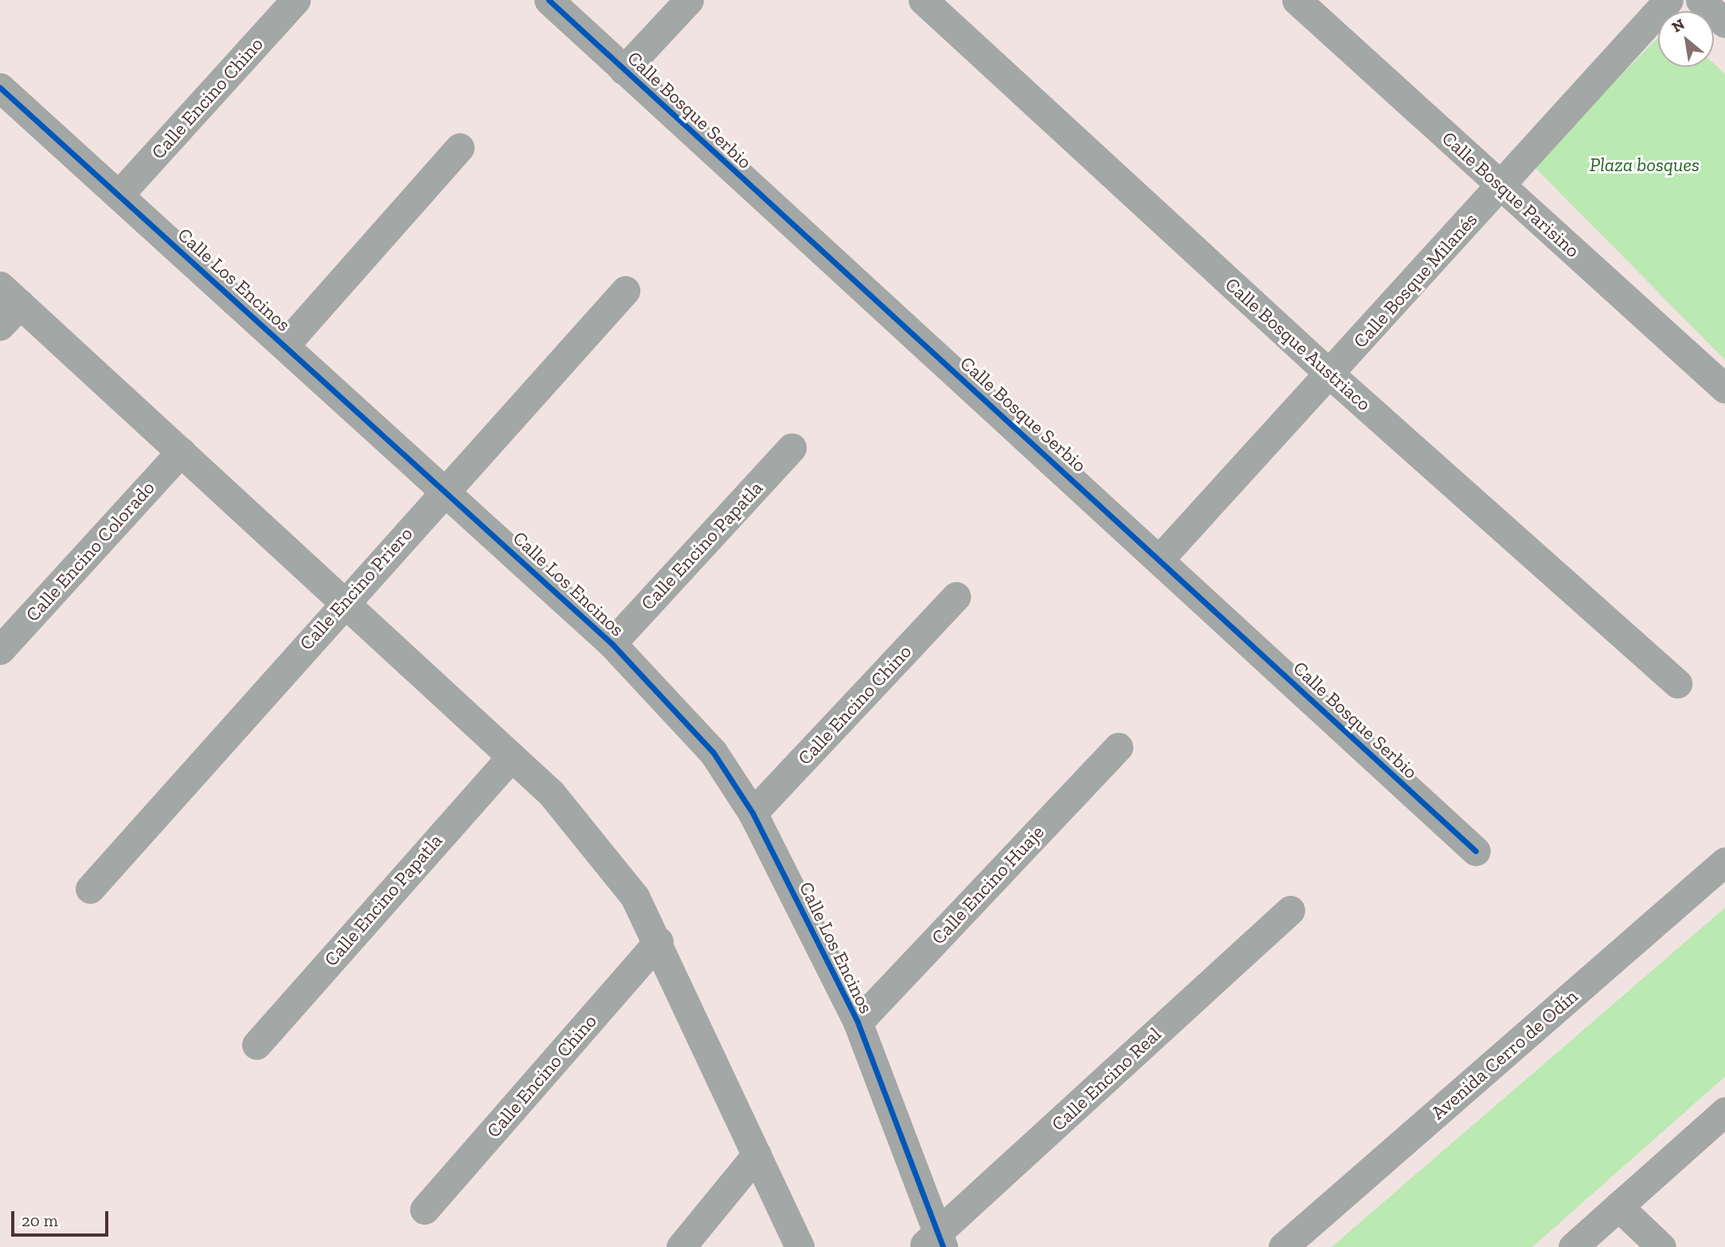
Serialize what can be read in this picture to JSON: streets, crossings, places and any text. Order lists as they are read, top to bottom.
{
  "streets": {
    "street": [
      "Calle Encino Chino",
      "Calle Bosque Serbio",
      "Calle Bosque Parisino",
      "Calle Los Encinos",
      "Calle Bosque Milanés",
      "Calle Bosque Austriaco",
      "Calle Encino Papatla",
      "Calle Encino Colorado",
      "Calle Encino Priero",
      "Calle Encino Huaje",
      "Avenida Cerro de Odín",
      "Calle Encino Real"
    ]
  },
  "crossings": [
    ["Calle Encino Chino", "Calle Los Encinos"],
    ["Calle Bosque Serbio", "Calle Bosque Milanés"],
    ["Calle Bosque Parisino", "Calle Bosque Milanés"],
    ["Calle Los Encinos", "Calle Encino Papatla"],
    ["Calle Los Encinos", "Calle Encino Priero"],
    ["Calle Los Encinos", "Calle Encino Huaje"],
    ["Calle Los Encinos", "Calle Encino Real"],
    ["Calle Bosque Milanés", "Calle Bosque Austriaco"]
  ],
  "parks": ["Plaza bosques"],
  "scale_bar": "20 m",
  "north": "top left"
}
